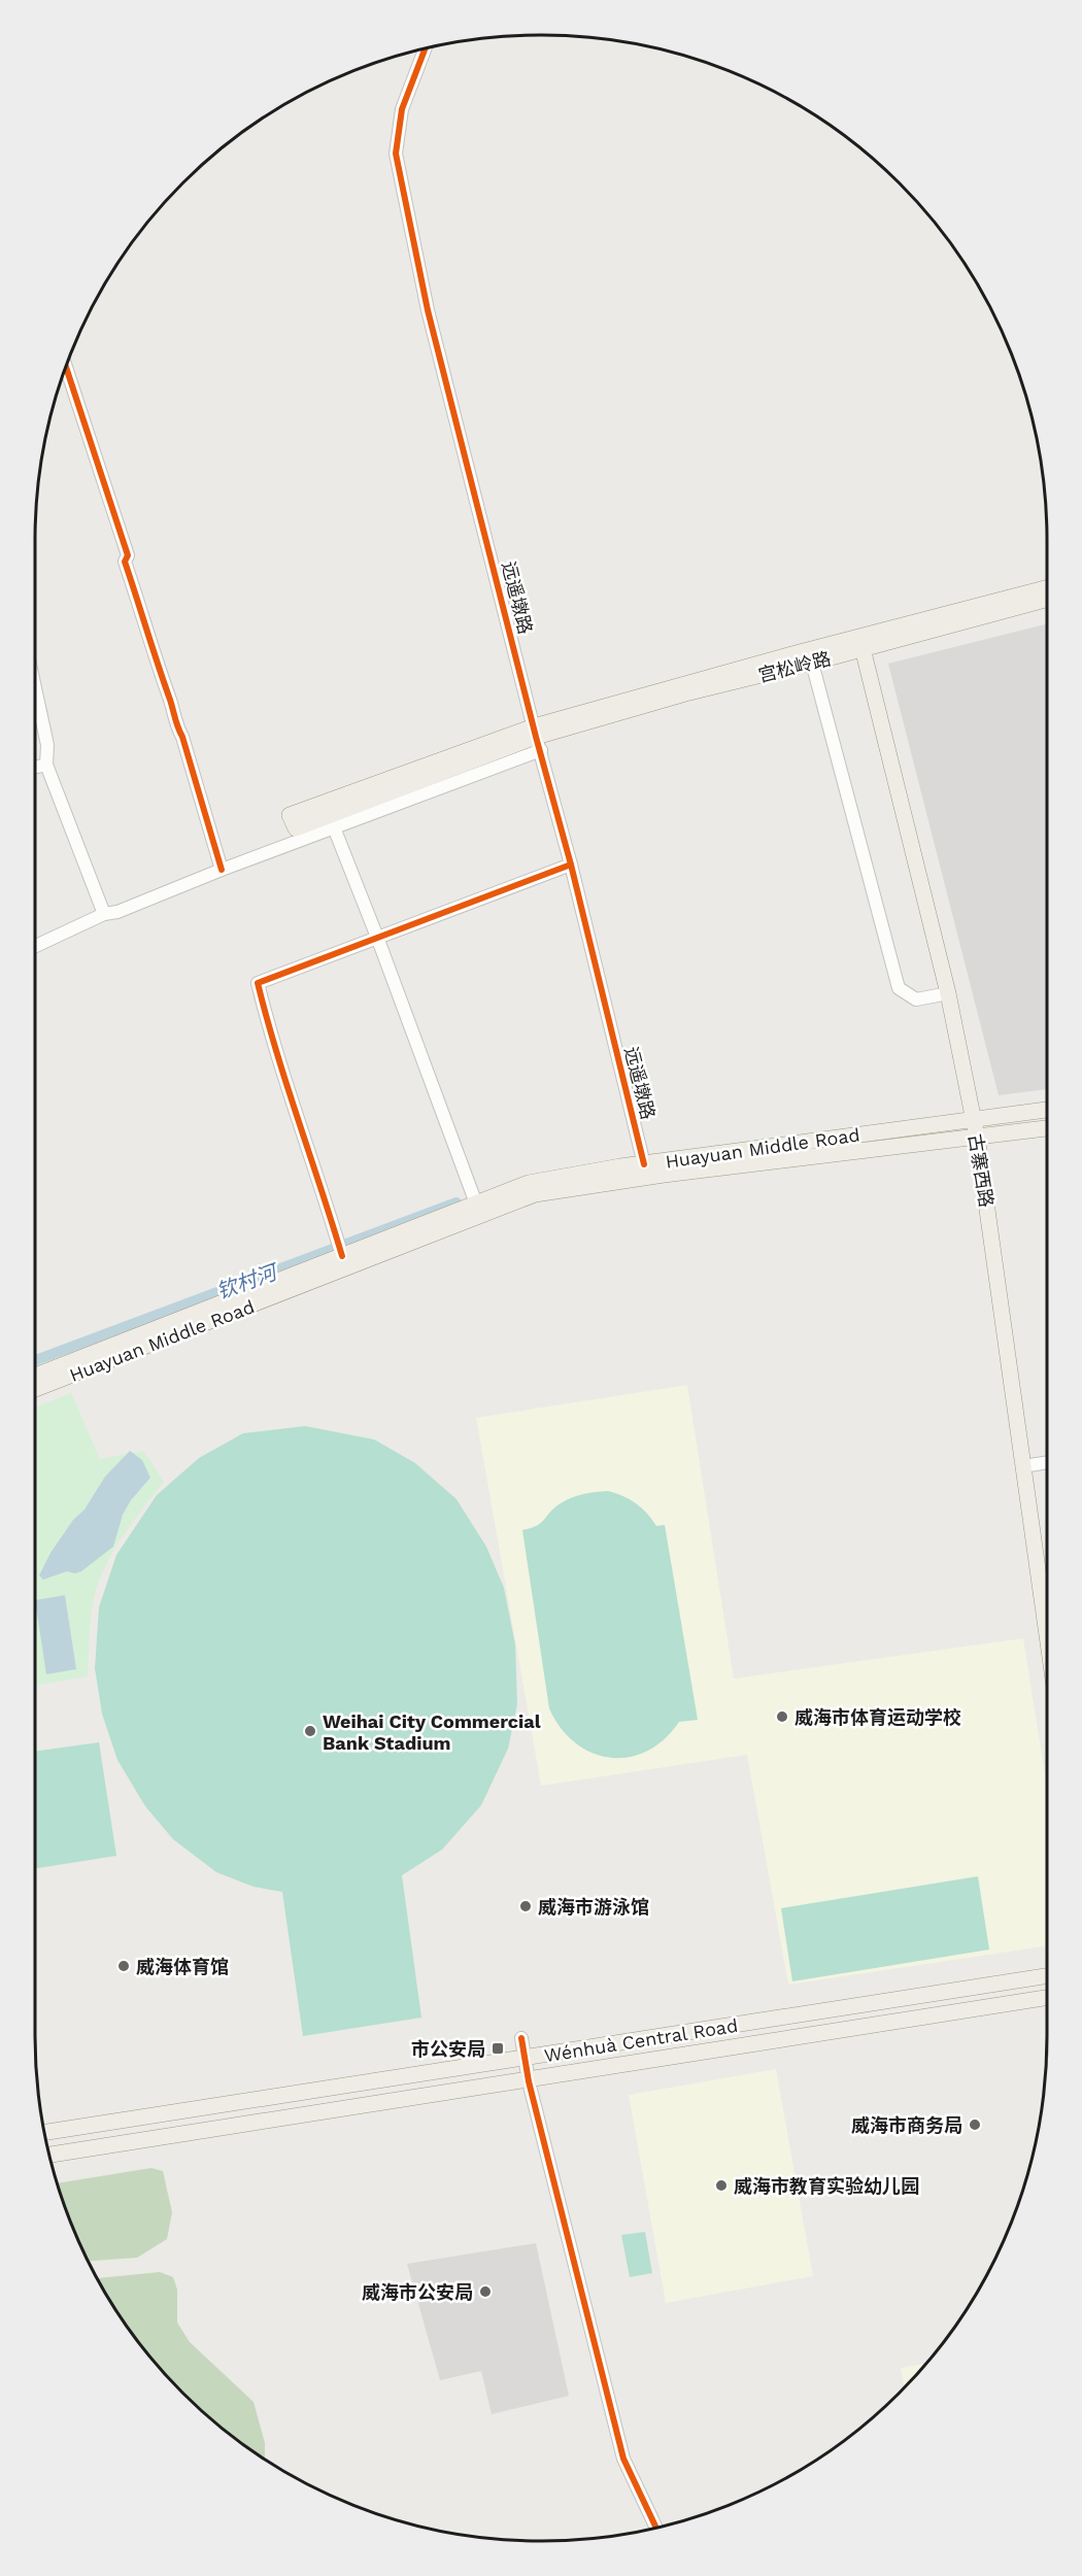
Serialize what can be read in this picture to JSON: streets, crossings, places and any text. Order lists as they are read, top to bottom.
{
  "streets": {
    "main road": [
      "宫松岭路",
      "Huayuan Middle Road",
      "古寨西路",
      "Wénhuà Central Road"
    ],
    "street": ["远遥墩路"]
  },
  "crossings": [
    ["远遥墩路", "宫松岭路"],
    ["远遥墩路", "Huayuan Middle Road"],
    ["宫松岭路", "古寨西路"],
    ["Huayuan Middle Road", "古寨西路"]
  ],
  "water": ["钦村河"],
  "places": {
    "other": [
      "威海市体育运动学校",
      "Weihai City Commercial Bank Stadium",
      "威海市游泳馆",
      "威海体育馆",
      "威海市商务局",
      "威海市教育实验幼儿园",
      "威海市公安局"
    ],
    "transit": ["市公安局"]
  }
}
